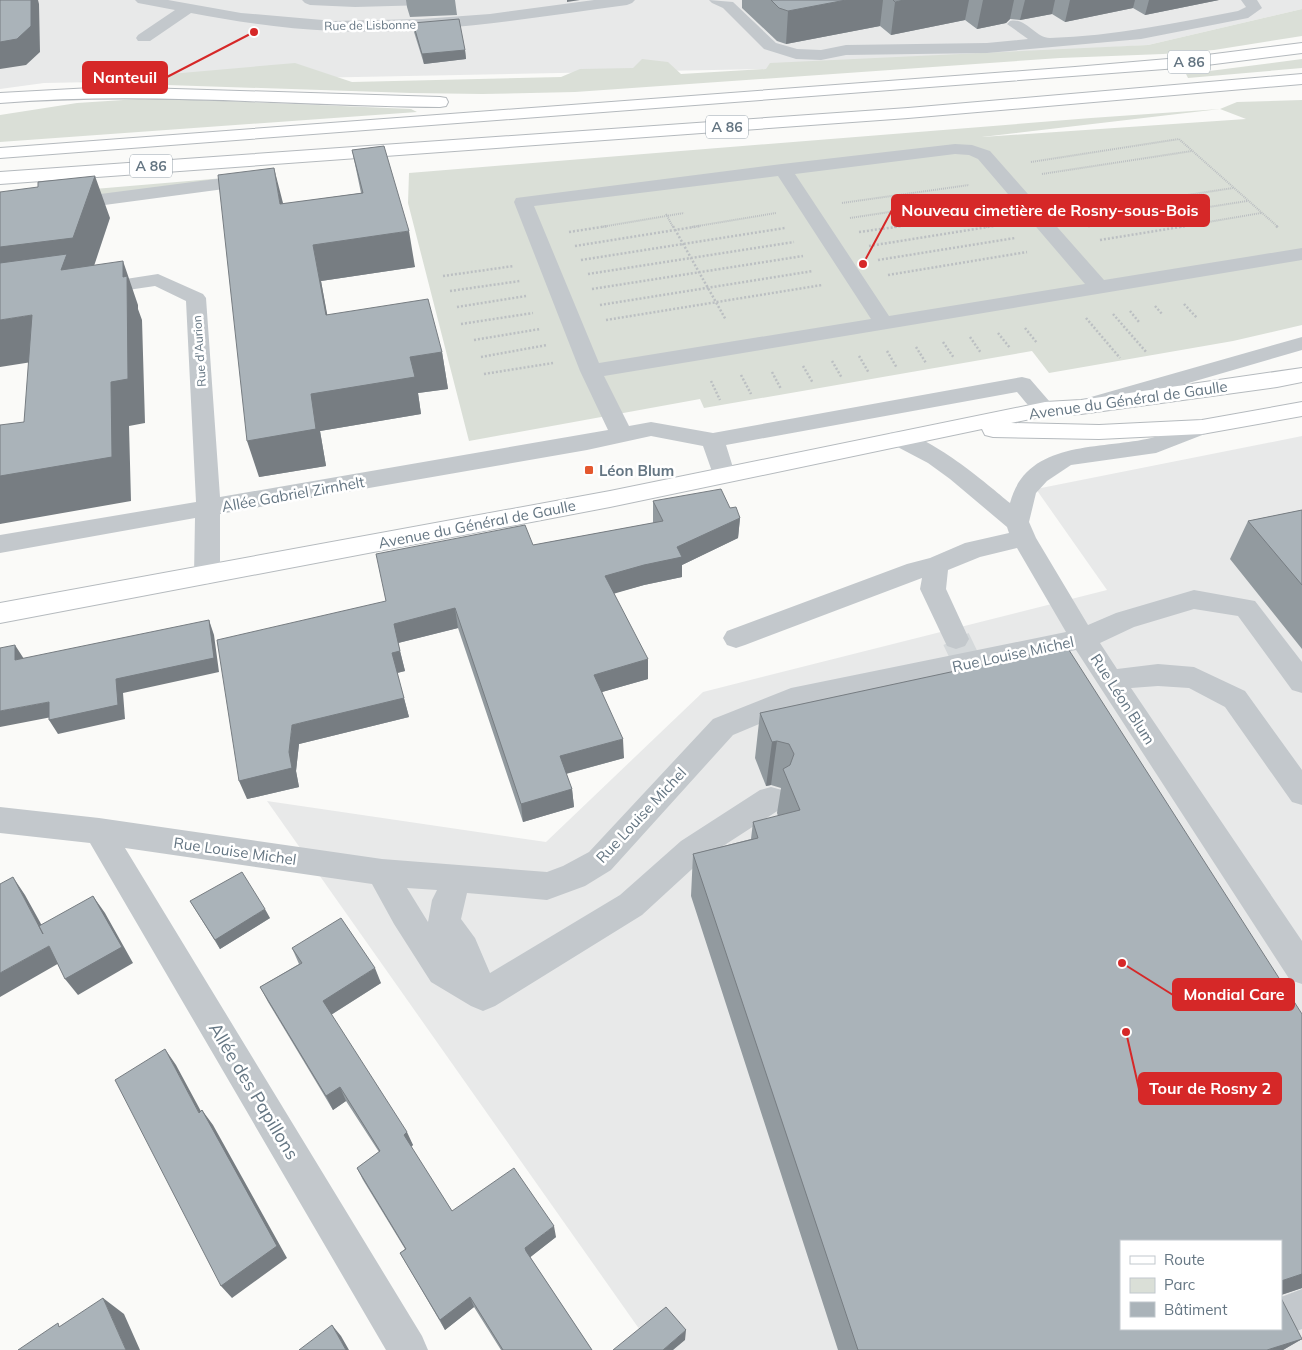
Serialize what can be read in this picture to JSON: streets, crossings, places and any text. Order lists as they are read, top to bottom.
{
  "streets": {
    "main road": ["A 86", "Avenue du Général de Gaulle"],
    "street": [
      "Rue de Lisbonne",
      "Rue d'Aurion",
      "Allée Gabriel Zirnhelt",
      "Rue Louise Michel",
      "Rue Léon Blum",
      "Allée des Papillons"
    ]
  },
  "crossings": [
    ["Rue d'Aurion", "Avenue du Général de Gaulle"],
    ["Rue d'Aurion", "Allée Gabriel Zirnhelt"],
    ["Avenue du Général de Gaulle", "Rue Léon Blum"],
    ["Rue Louise Michel", "Rue Léon Blum"],
    ["Rue Louise Michel", "Allée des Papillons"]
  ],
  "places": {
    "other": [
      "Nanteuil",
      "Nouveau cimetière de Rosny-sous-Bois",
      "Mondial Care",
      "Tour de Rosny 2"
    ],
    "transit": ["Léon Blum"]
  },
  "legend": ["Route", "Parc", "Bâtiment"]
}
